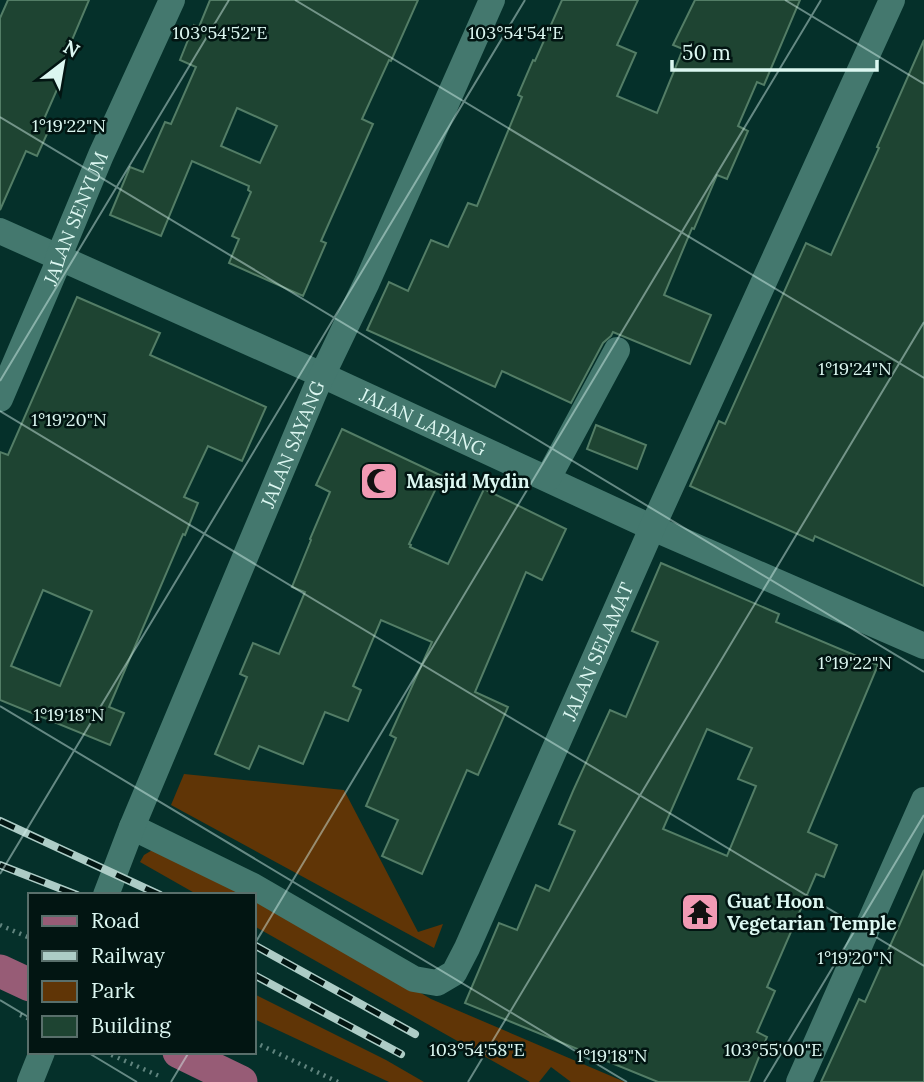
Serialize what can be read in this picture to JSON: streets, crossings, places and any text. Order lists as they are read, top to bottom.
{
  "streets": {
    "street": [
      "JALAN SENYUM",
      "JALAN LAPANG",
      "JALAN SAYANG",
      "JALAN SELAMAT"
    ]
  },
  "crossings": [
    ["JALAN SENYUM", "JALAN LAPANG"],
    ["JALAN LAPANG", "JALAN SAYANG"],
    ["JALAN LAPANG", "JALAN SELAMAT"],
    ["JALAN SAYANG", "JALAN SELAMAT"]
  ],
  "places": {
    "mosque": ["Masjid Mydin"],
    "temple": ["Guat Hoon Vegetarian Temple"]
  },
  "legend": [
    "Road",
    "Railway",
    "Park",
    "Building"
  ],
  "scale_bar": "50 m",
  "north": "top right",
  "coordinates": [
    "103°54'52\"E",
    "103°54'54\"E",
    "1°19'22\"N",
    "1°19'24\"N",
    "1°19'20\"N",
    "1°19'18\"N",
    "103°54'58\"E",
    "103°55'00\"E"
  ]
}
